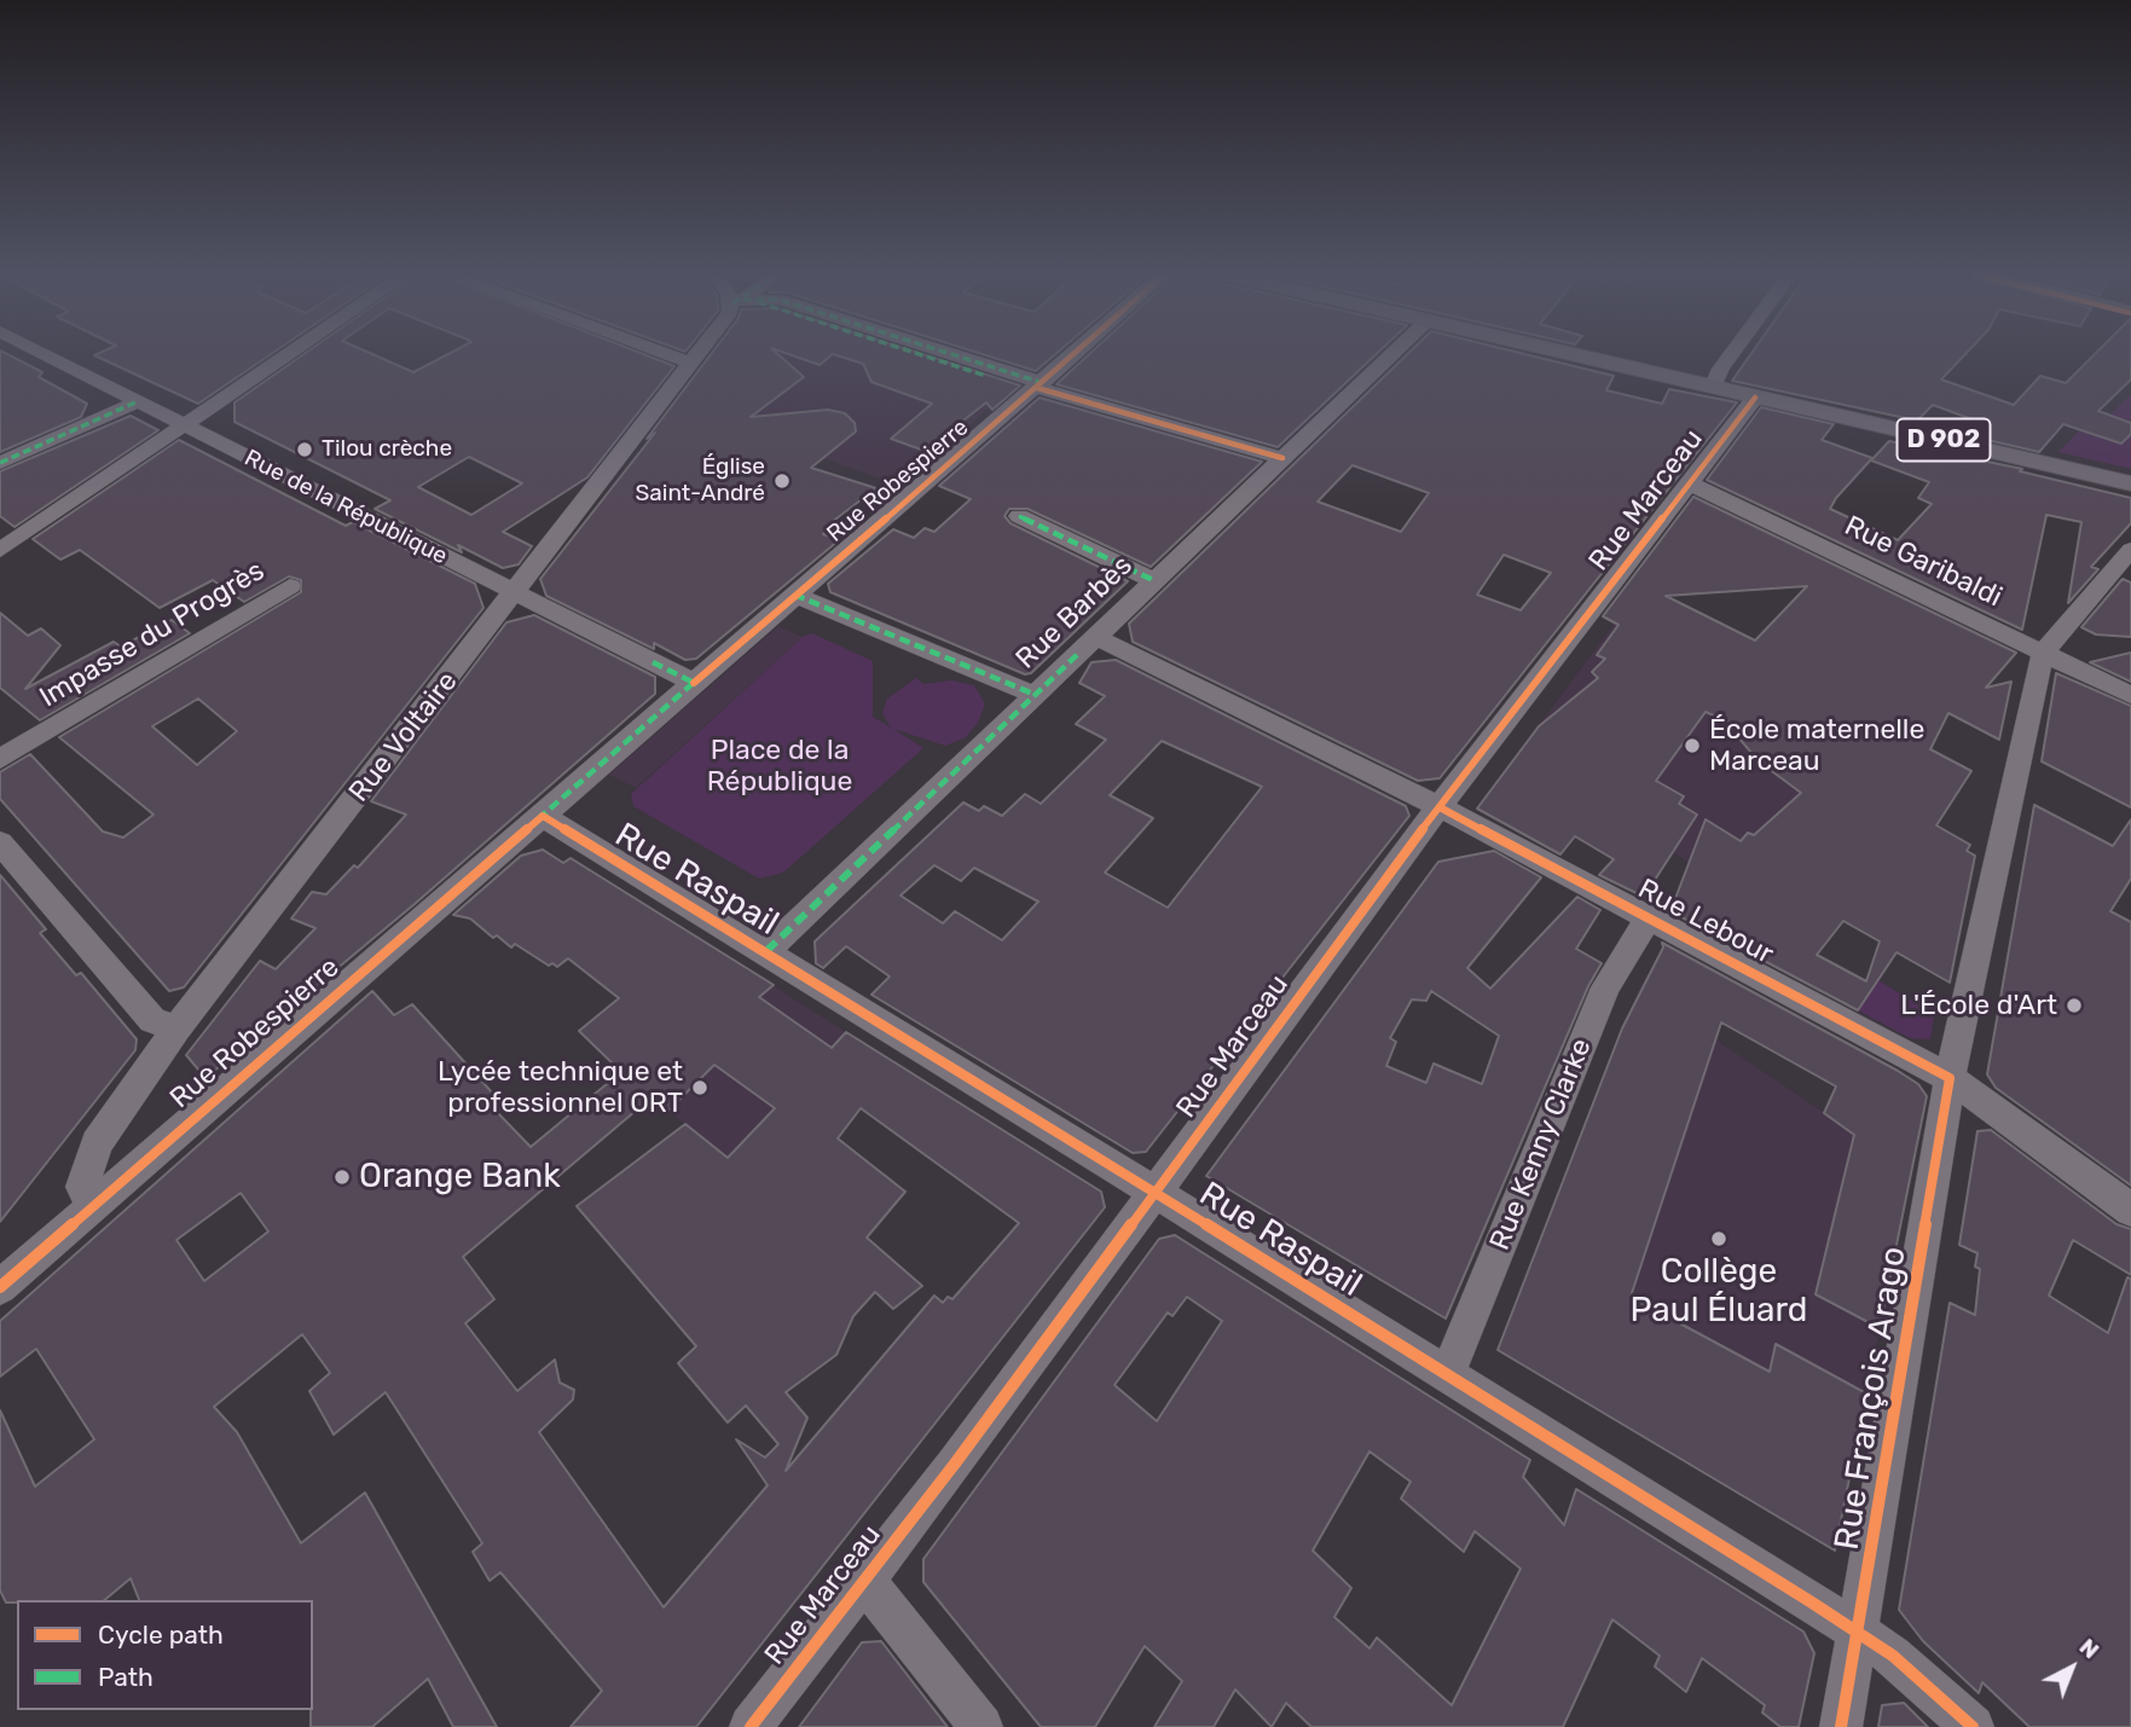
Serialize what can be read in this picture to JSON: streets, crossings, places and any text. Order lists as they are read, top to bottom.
{
  "streets": {
    "main road": ["D 902"],
    "street": [
      "Rue Robespierre",
      "Rue Marceau",
      "Rue de la République",
      "Rue Garibaldi",
      "Rue Barbès",
      "Impasse du Progrès",
      "Rue Voltaire",
      "Rue Raspail",
      "Rue Lebour",
      "Rue Kenny Clarke",
      "Rue François Arago"
    ]
  },
  "crossings": [
    ["D 902", "Rue Marceau"],
    ["Rue Robespierre", "Rue de la République"],
    ["Rue Robespierre", "Rue Voltaire"],
    ["Rue Robespierre", "Rue Raspail"],
    ["Rue Marceau", "Rue Garibaldi"],
    ["Rue Marceau", "Rue Raspail"],
    ["Rue Marceau", "Rue Lebour"],
    ["Rue de la République", "Rue Voltaire"],
    ["Rue Garibaldi", "Rue François Arago"],
    ["Rue Barbès", "Rue Raspail"],
    ["Rue Barbès", "Rue Lebour"],
    ["Rue Raspail", "Rue Kenny Clarke"],
    ["Rue Raspail", "Rue François Arago"],
    ["Rue Lebour", "Rue Kenny Clarke"],
    ["Rue Lebour", "Rue François Arago"]
  ],
  "parks": ["Place de la République"],
  "places": [
    "Tilou crèche",
    "Église Saint-André",
    "École maternelle Marceau",
    "L'École d'Art",
    "Lycée technique et professionnel ORT",
    "Orange Bank",
    "Collège Paul Éluard"
  ],
  "legend": ["Cycle path", "Path"],
  "north": "top right"
}
